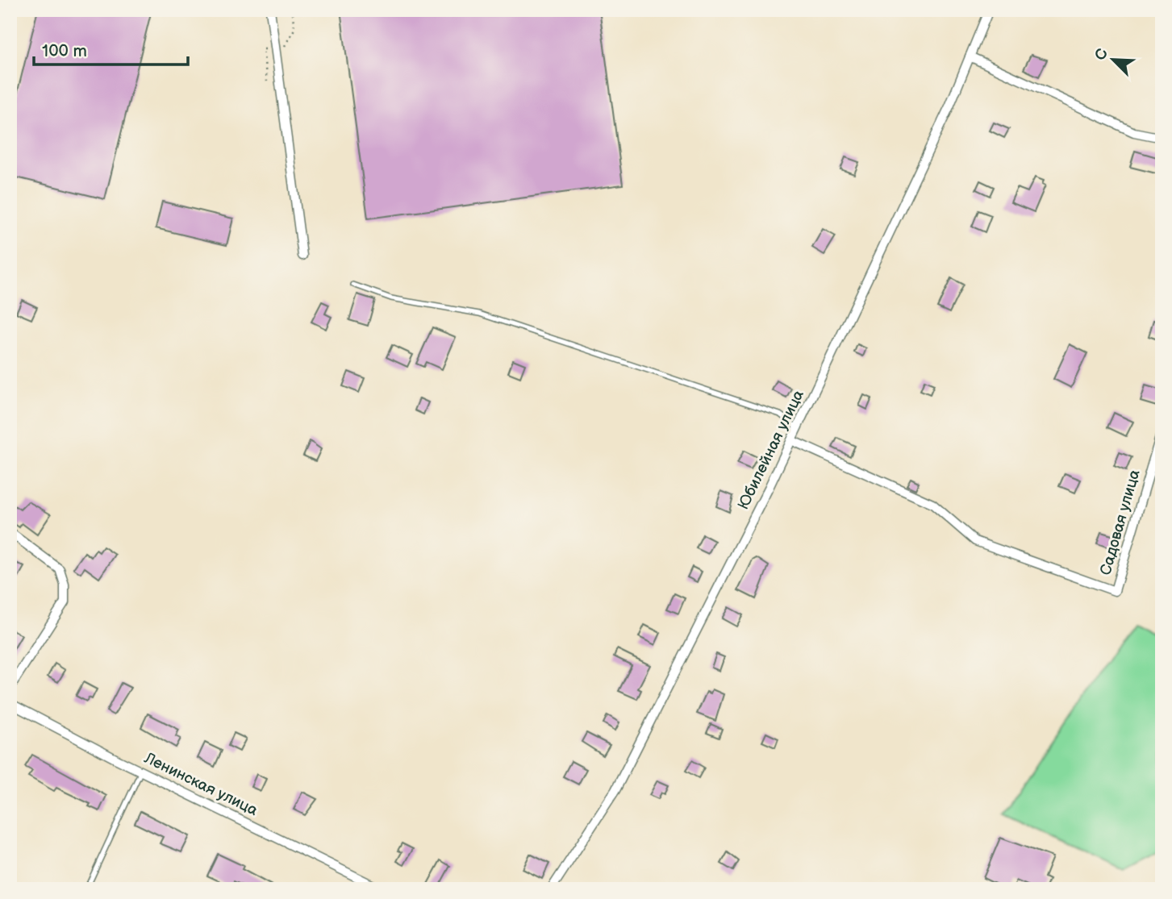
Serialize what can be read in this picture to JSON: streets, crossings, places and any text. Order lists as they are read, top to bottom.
{
  "streets": {
    "street": ["Юбилейная улица", "Садовая улица", "Ленинская улица"]
  },
  "crossings": [
    ["Юбилейная улица", "Садовая улица"]
  ],
  "scale_bar": "100 m",
  "north": "top left"
}
